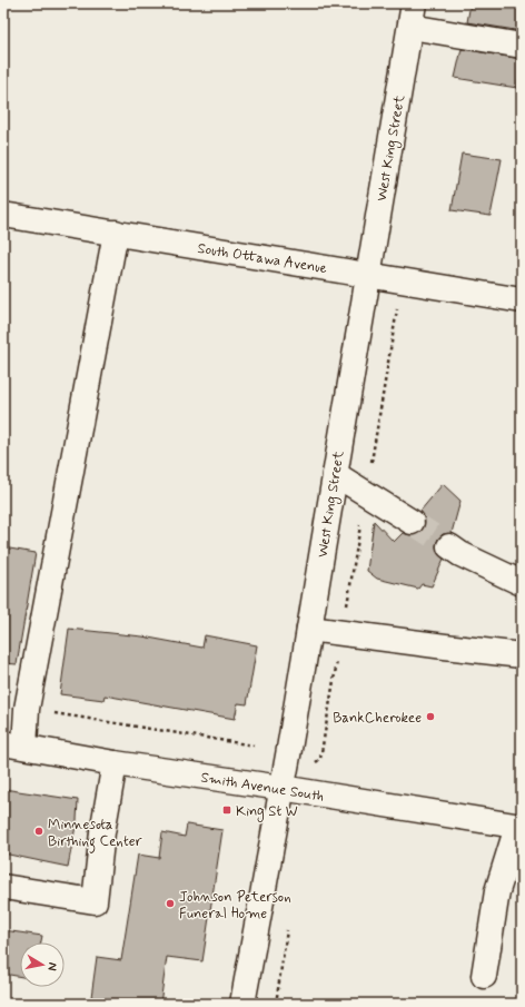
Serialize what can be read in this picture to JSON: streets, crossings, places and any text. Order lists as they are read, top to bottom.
{
  "streets": {
    "street": ["West King Street", "South Ottawa Avenue", "Smith Avenue South"]
  },
  "crossings": [
    ["West King Street", "South Ottawa Avenue"],
    ["West King Street", "Smith Avenue South"]
  ],
  "places": {
    "other": ["BankCherokee", "Minnesota Birthing Center", "Johnson Peterson Funeral Home"],
    "transit": ["King St W"]
  },
  "north": "right"
}
